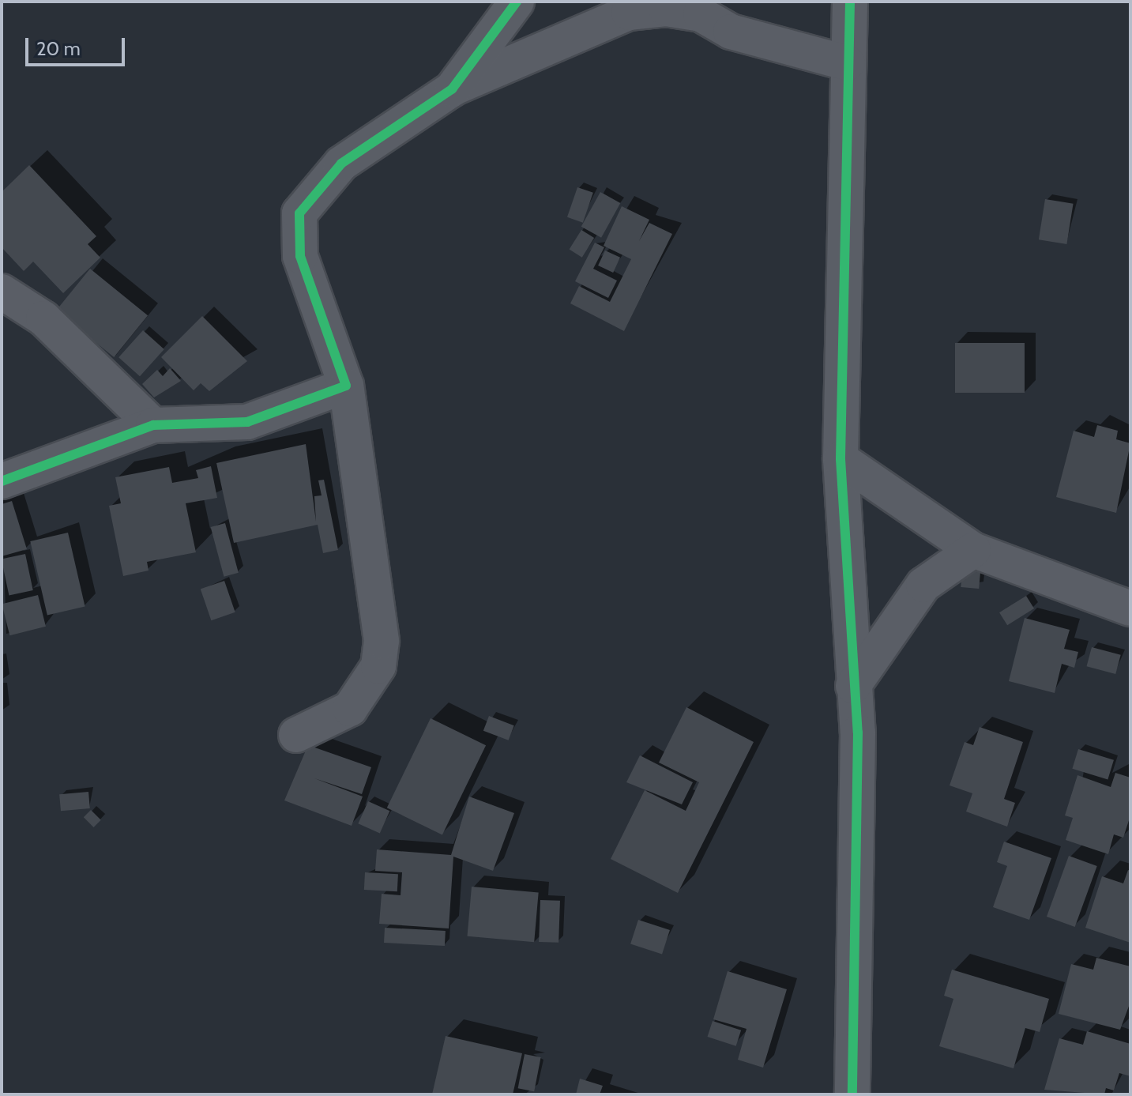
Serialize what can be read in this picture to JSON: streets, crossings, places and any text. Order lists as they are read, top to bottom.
{
  "scale_bar": "20 m"
}
